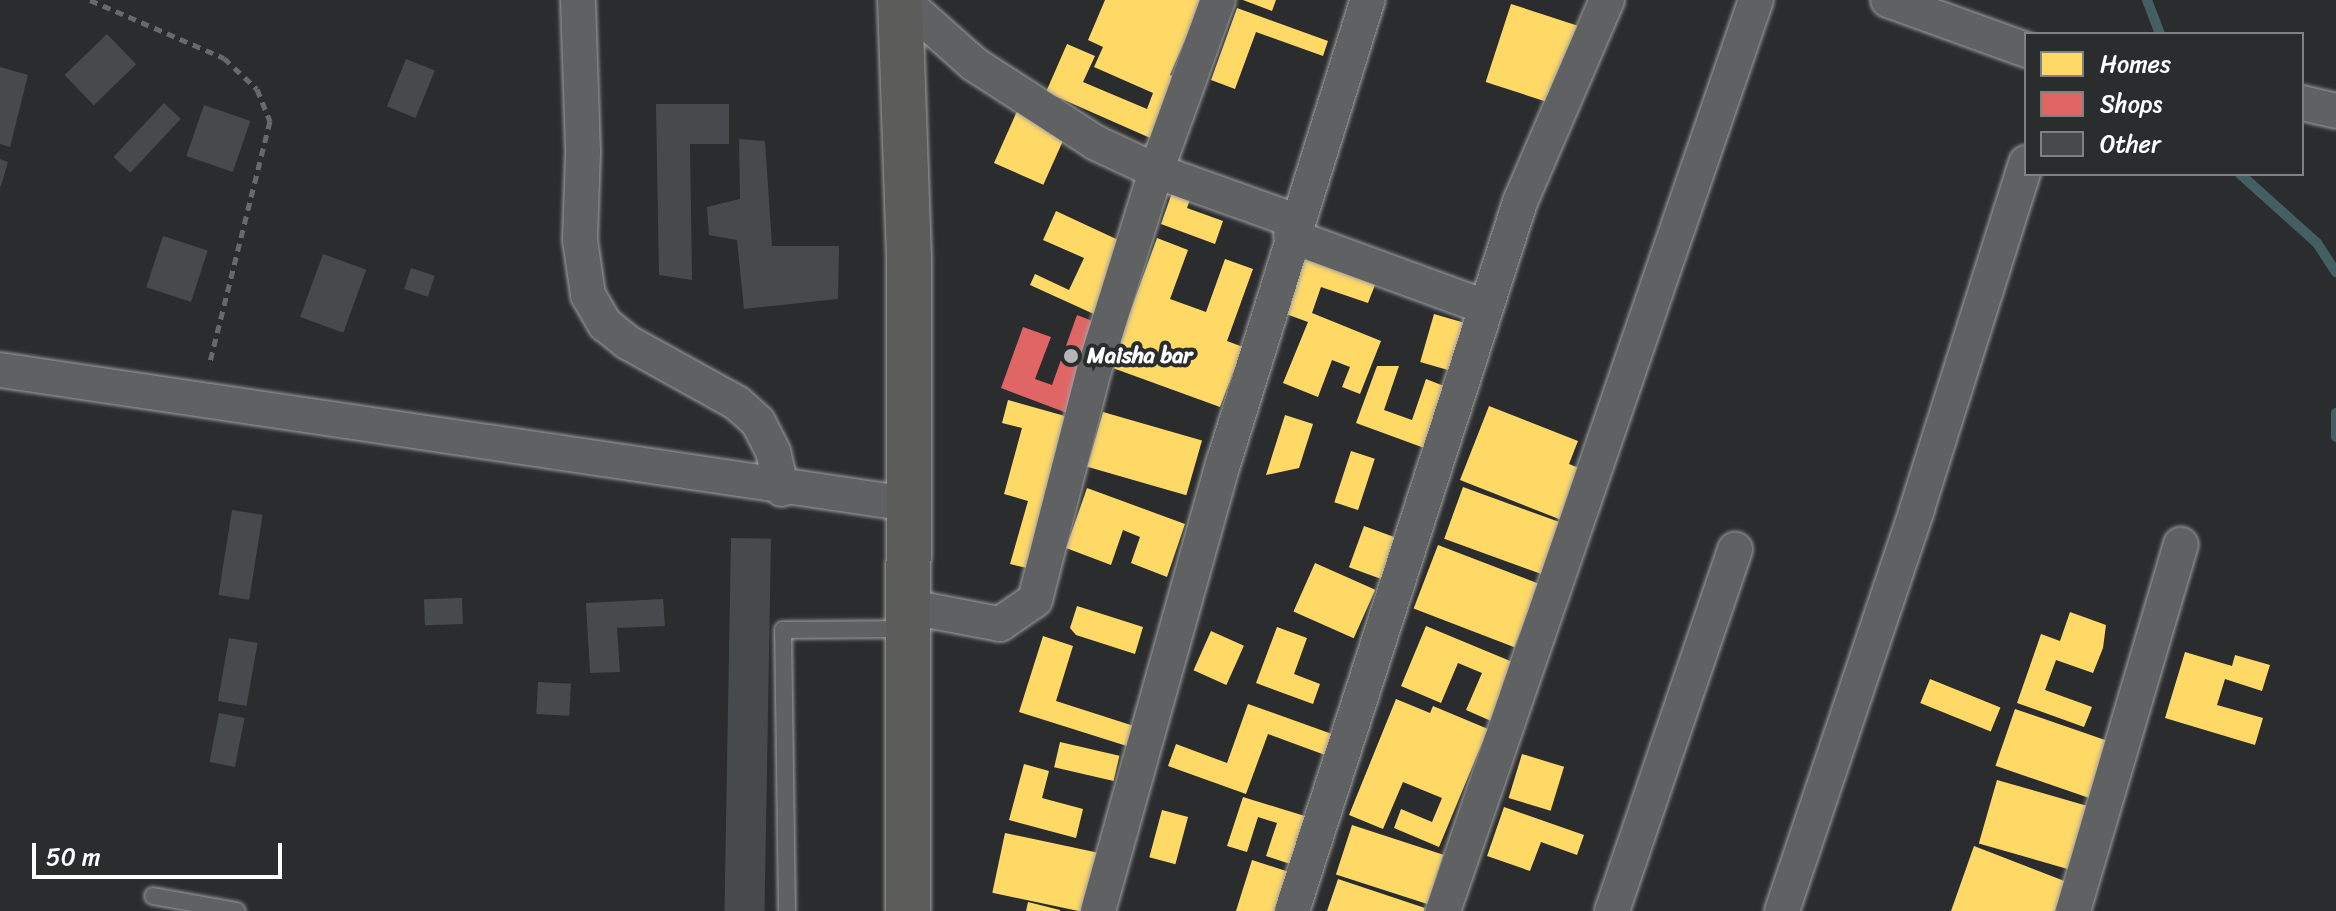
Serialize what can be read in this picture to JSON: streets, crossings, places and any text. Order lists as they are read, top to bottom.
{
  "places": ["Maisha bar"],
  "legend": ["Homes", "Shops", "Other"],
  "scale_bar": "50 m"
}
